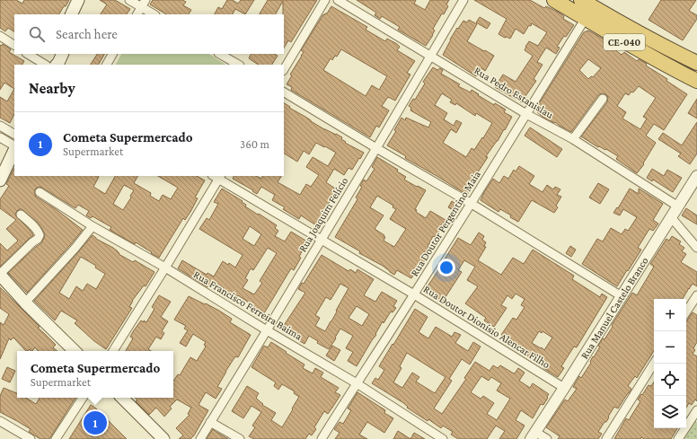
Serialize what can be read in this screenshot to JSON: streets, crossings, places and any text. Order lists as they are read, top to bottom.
{
  "streets": {
    "highway": ["CE-040"],
    "street": [
      "Rua Pedro Estanislau",
      "Rua Joaquim Felício",
      "Rua Doutor Pergentino Maia",
      "Rua Francisco Ferreira Baima",
      "Rua Manuel Castelo Branco",
      "Rua Doutor Dionísio Alencar Filho"
    ]
  },
  "crossings": [
    ["CE-040", "Rua Doutor Pergentino Maia"],
    ["Rua Pedro Estanislau", "Rua Joaquim Felício"],
    ["Rua Pedro Estanislau", "Rua Doutor Pergentino Maia"],
    ["Rua Pedro Estanislau", "Rua Manuel Castelo Branco"],
    ["Rua Joaquim Felício", "Rua Francisco Ferreira Baima"],
    ["Rua Joaquim Felício", "Rua Doutor Dionísio Alencar Filho"],
    ["Rua Doutor Pergentino Maia", "Rua Francisco Ferreira Baima"],
    ["Rua Doutor Pergentino Maia", "Rua Doutor Dionísio Alencar Filho"],
    ["Rua Manuel Castelo Branco", "Rua Doutor Dionísio Alencar Filho"]
  ],
  "page": {
    "search": "Search here",
    "heading": "Nearby",
    "list": [
      {
        "mark": "1",
        "name": "Cometa Supermercado",
        "note": "Supermarket",
        "value": "360 m"
      }
    ],
    "map_buttons": ["+", "−"],
    "popup": ["Cometa Supermercado", "Supermarket"],
    "pins": "1"
  }
}
